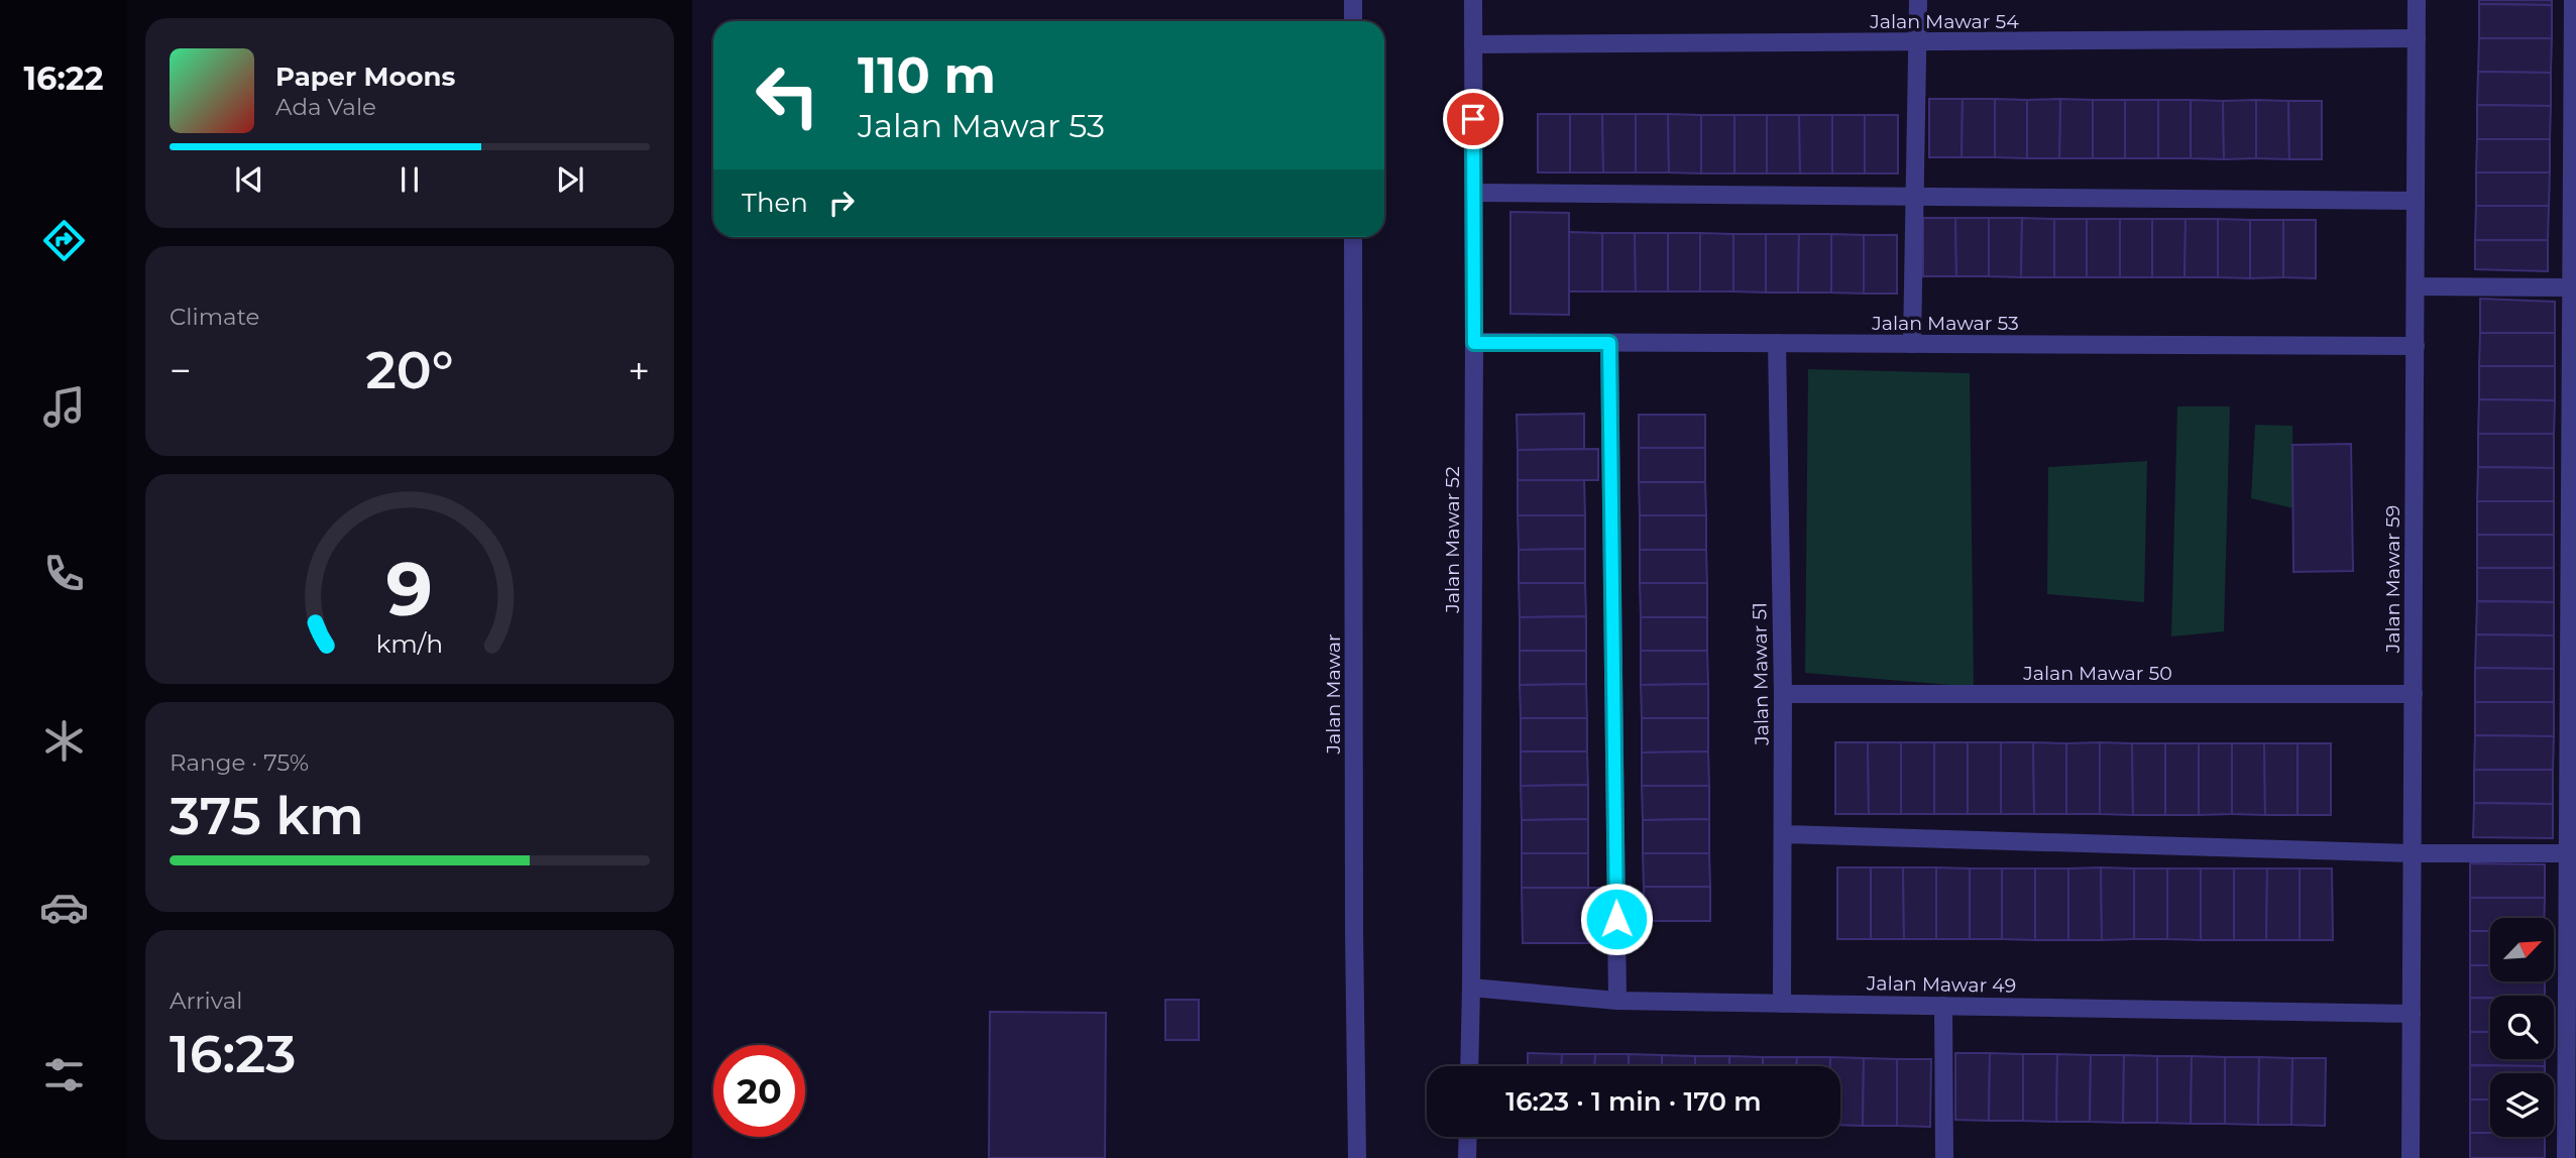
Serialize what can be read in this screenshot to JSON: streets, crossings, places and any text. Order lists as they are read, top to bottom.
{
  "streets": {
    "street": [
      "Jalan Mawar 54",
      "Jalan Mawar 53",
      "Jalan Mawar 52",
      "Jalan Mawar 59",
      "Jalan Mawar 50",
      "Jalan Mawar 51",
      "Jalan Mawar",
      "Jalan Mawar 49"
    ]
  },
  "crossings": [
    ["Jalan Mawar 54", "Jalan Mawar 52"],
    ["Jalan Mawar 54", "Jalan Mawar 59"],
    ["Jalan Mawar 53", "Jalan Mawar 52"],
    ["Jalan Mawar 53", "Jalan Mawar 59"],
    ["Jalan Mawar 53", "Jalan Mawar 51"],
    ["Jalan Mawar 52", "Jalan Mawar 49"],
    ["Jalan Mawar 59", "Jalan Mawar 50"],
    ["Jalan Mawar 59", "Jalan Mawar 49"],
    ["Jalan Mawar 50", "Jalan Mawar 51"],
    ["Jalan Mawar 51", "Jalan Mawar 49"]
  ],
  "north": "top right",
  "page": {
    "tabs": "16:22",
    "turn": ["110 m", "Jalan Mawar 53"],
    "song": ["Paper Moons", "Ada Vale"],
    "then": "Then",
    "tile": [
      "Climate",
      ["Range · 75%", "375 km"],
      ["Arrival", "16:23"]
    ],
    "heat": ["−", "20°", "+"],
    "limit": "20",
    "trip": "16:23 · 1 min · 170 m",
    "gauge": ["9", "km/h"]
  }
}
